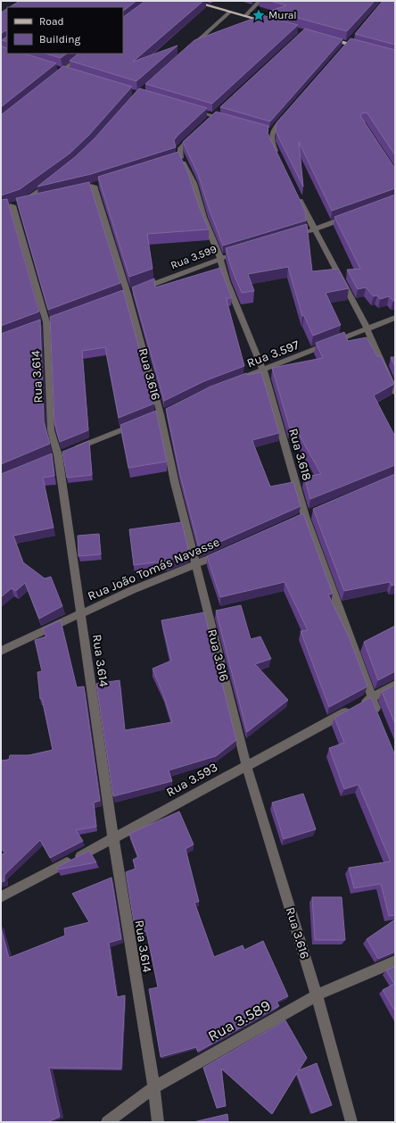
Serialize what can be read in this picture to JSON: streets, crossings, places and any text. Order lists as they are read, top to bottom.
{
  "streets": {
    "street": [
      "Rua 3.599",
      "Rua 3.597",
      "Rua 3.616",
      "Rua 3.614",
      "Rua 3.618",
      "Rua João Tomás Navasse",
      "Rua 3.593",
      "Rua 3.589"
    ]
  },
  "crossings": [
    ["Rua 3.599", "Rua 3.616"],
    ["Rua 3.599", "Rua 3.618"],
    ["Rua 3.597", "Rua 3.618"],
    ["Rua 3.616", "Rua João Tomás Navasse"],
    ["Rua 3.616", "Rua 3.593"],
    ["Rua 3.616", "Rua 3.589"],
    ["Rua 3.614", "Rua João Tomás Navasse"],
    ["Rua 3.614", "Rua 3.593"],
    ["Rua 3.614", "Rua 3.589"],
    ["Rua 3.618", "Rua 3.593"]
  ],
  "places": {
    "place": ["Mural"]
  },
  "legend": ["Road", "Building"]
}
